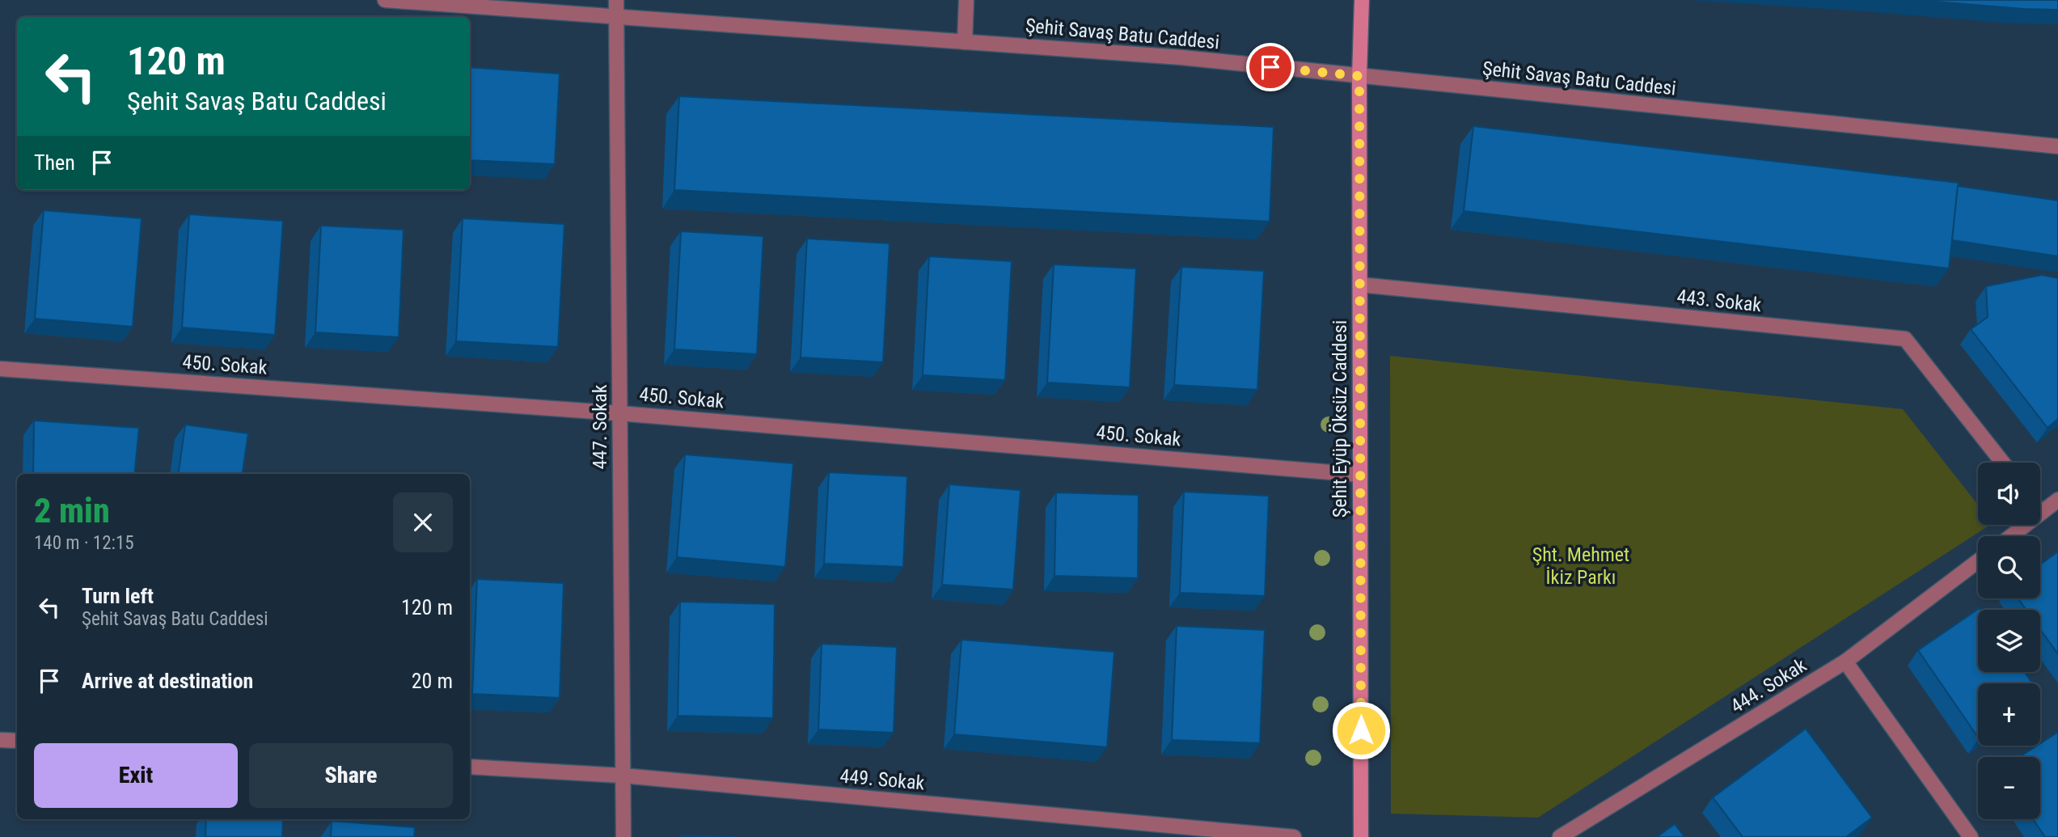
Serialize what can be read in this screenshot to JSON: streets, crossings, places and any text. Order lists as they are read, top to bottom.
{
  "streets": {
    "street": [
      "Şehit Savaş Batu Caddesi",
      "443. Sokak",
      "450. Sokak",
      "Şehit Eyüp Öksüz Caddesi",
      "447. Sokak",
      "444. Sokak",
      "449. Sokak"
    ]
  },
  "crossings": [
    ["Şehit Savaş Batu Caddesi", "Şehit Eyüp Öksüz Caddesi"],
    ["Şehit Savaş Batu Caddesi", "447. Sokak"],
    ["443. Sokak", "Şehit Eyüp Öksüz Caddesi"],
    ["450. Sokak", "Şehit Eyüp Öksüz Caddesi"],
    ["450. Sokak", "447. Sokak"],
    ["447. Sokak", "449. Sokak"]
  ],
  "parks": ["Şht. Mehmet İkiz Parkı"],
  "page": {
    "turn": ["120 m", "Şehit Savaş Batu Caddesi"],
    "then": "Then",
    "map_buttons": ["+", "−"],
    "heading": ["2 min", "140 m · 12:15"],
    "list": [
      {
        "name": "Turn left",
        "note": "Şehit Savaş Batu Caddesi",
        "value": "120 m"
      },
      {
        "name": "Arrive at destination",
        "value": "20 m"
      }
    ],
    "buttons": ["Exit", "Share"]
  }
}
